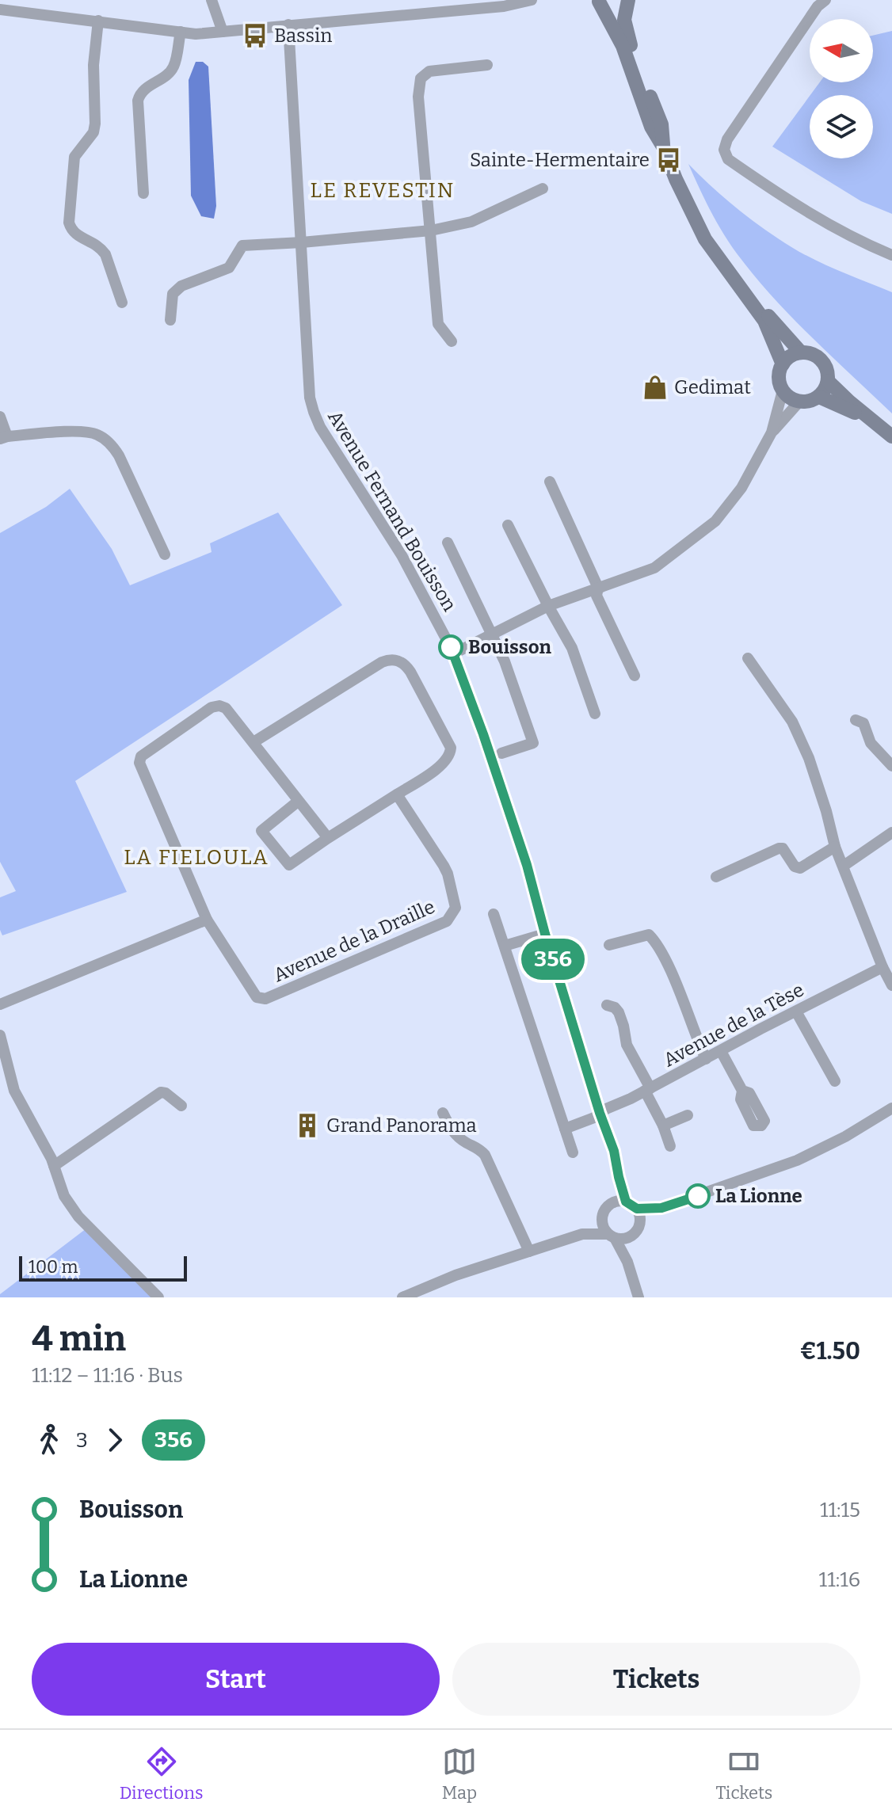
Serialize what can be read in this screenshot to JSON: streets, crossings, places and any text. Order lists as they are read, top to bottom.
{
  "streets": {
    "street": ["Avenue Fernand Bouisson", "Avenue de la Draille", "Avenue de la Tèse"]
  },
  "crossings": [
    ["Avenue Fernand Bouisson", "Avenue de la Tèse"]
  ],
  "districts": ["LE REVESTIN", "LA FIELOULA"],
  "places": {
    "bus stop": ["Bassin", "Sainte-Hermentaire"],
    "shop": ["Gedimat"],
    "other": ["Bouisson", "La Lionne"],
    "building": ["Grand Panorama"]
  },
  "lines": ["bus line 356"],
  "scale_bar": "100 m",
  "north": "left",
  "page": {
    "on_map": "356",
    "scale": "100 m",
    "heading": ["4 min", "11:12 – 11:16 · Bus", "€1.50"],
    "legs": ["3", "356"],
    "list": [
      {
        "name": "Bouisson",
        "value": "11:15"
      },
      {
        "name": "La Lionne",
        "value": "11:16"
      }
    ],
    "buttons": ["Start", "Tickets"],
    "tabs": ["Directions", "Map", "Tickets"]
  }
}
